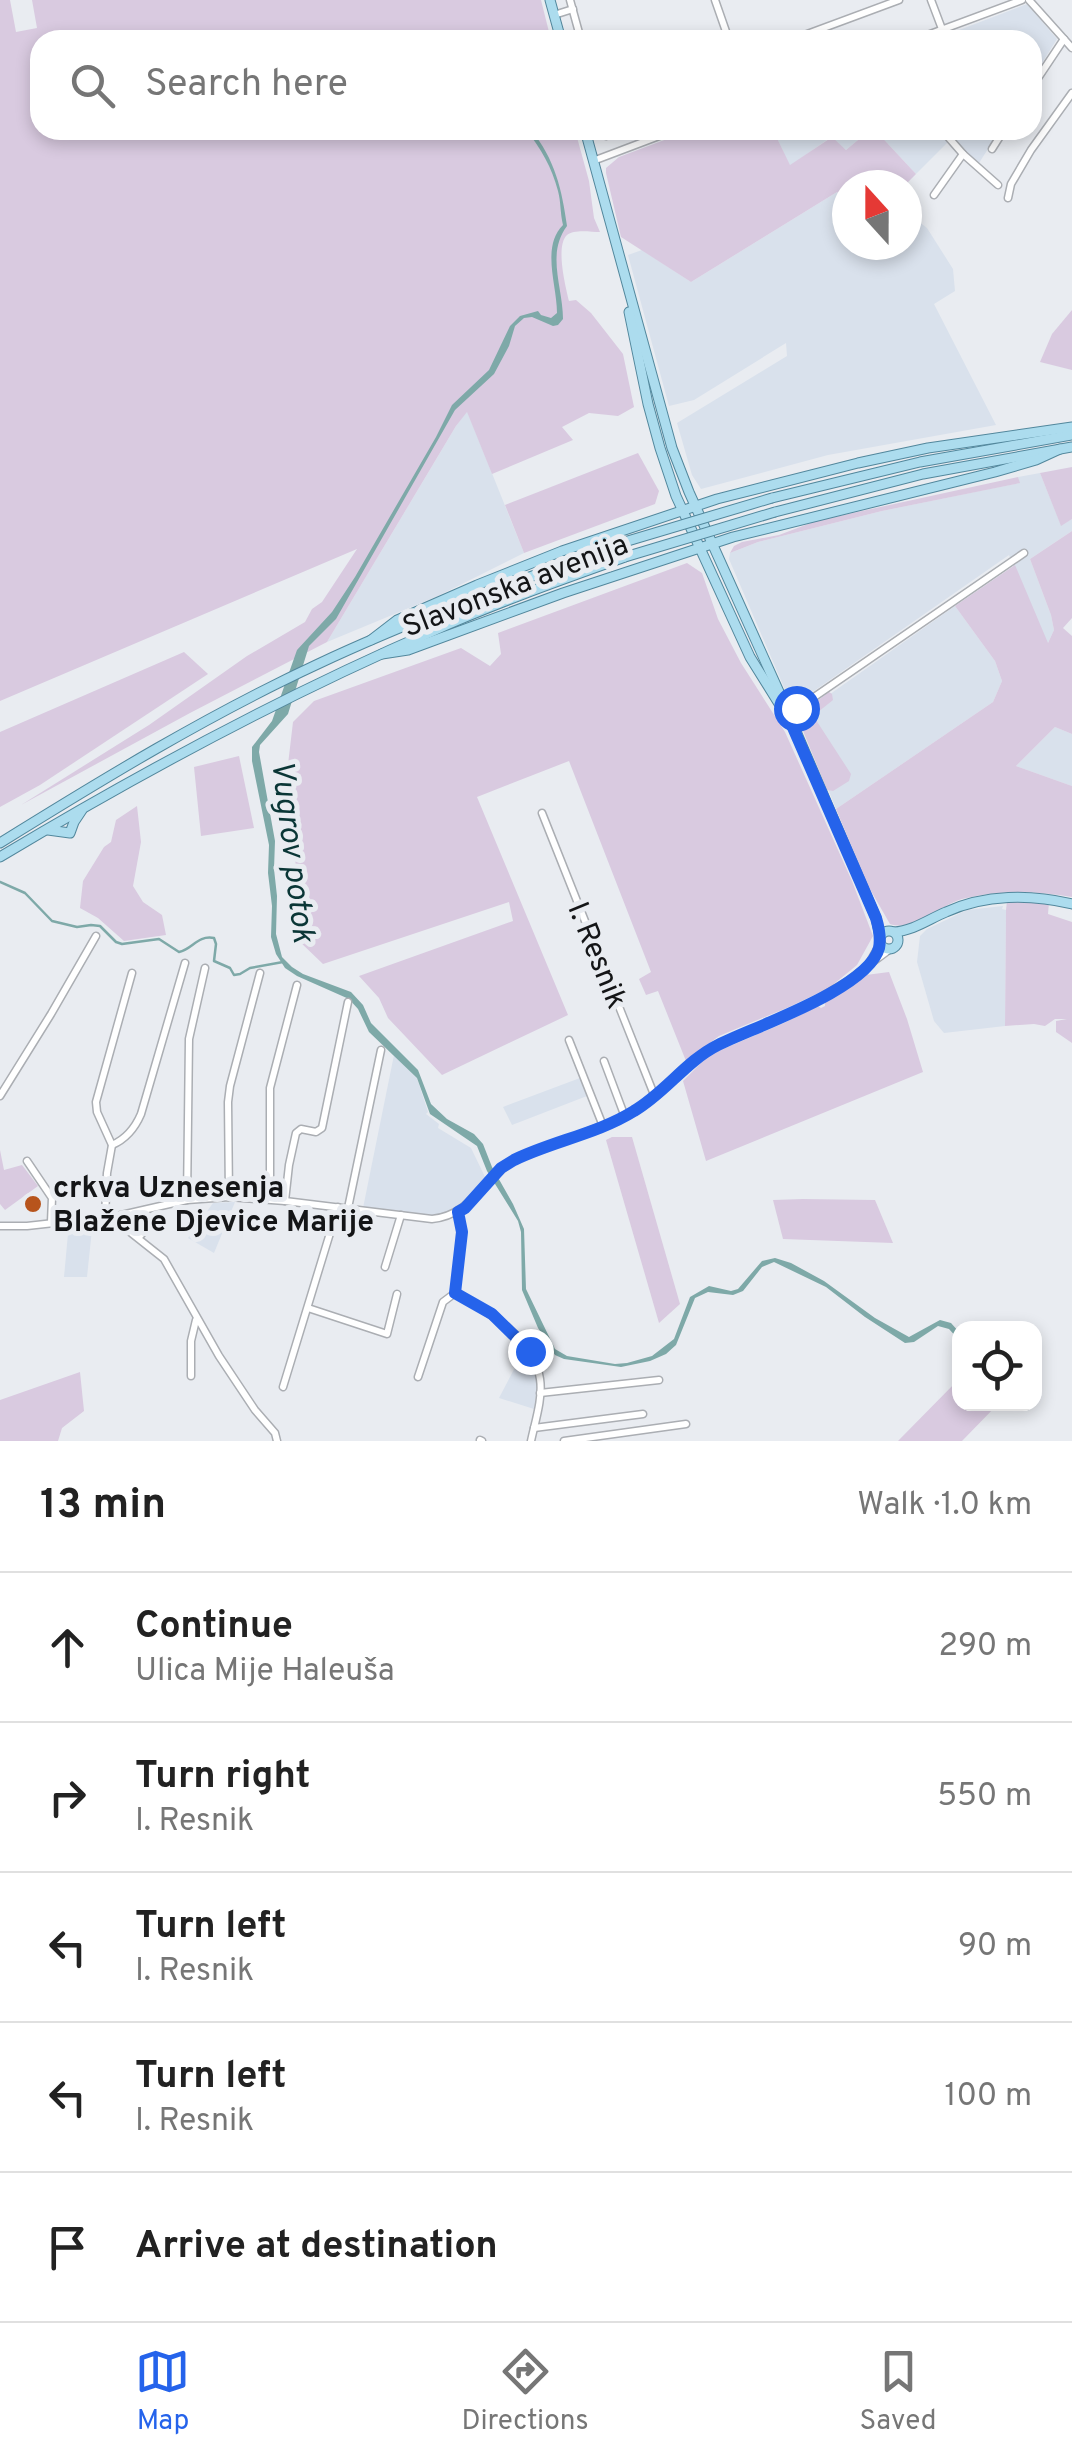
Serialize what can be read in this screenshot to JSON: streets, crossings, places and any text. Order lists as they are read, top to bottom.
{
  "streets": {
    "main road": ["Slavonska avenija"],
    "street": ["I. Resnik"]
  },
  "water": ["Vugrov potok"],
  "places": ["crkva Uznesenja Blažene Djevice Marije"],
  "north": "top",
  "page": {
    "search": "Search here",
    "heading": ["13 min", "Walk · 1.0 km"],
    "list": [
      ["Continue", "Ulica Mije Haleuša", "290 m"],
      ["Turn right", "I. Resnik", "550 m"],
      ["Turn left", "I. Resnik", "90 m"],
      ["Turn left", "I. Resnik", "100 m"],
      "Arrive at destination"
    ],
    "nav": ["Map", "Directions", "Saved"]
  }
}
